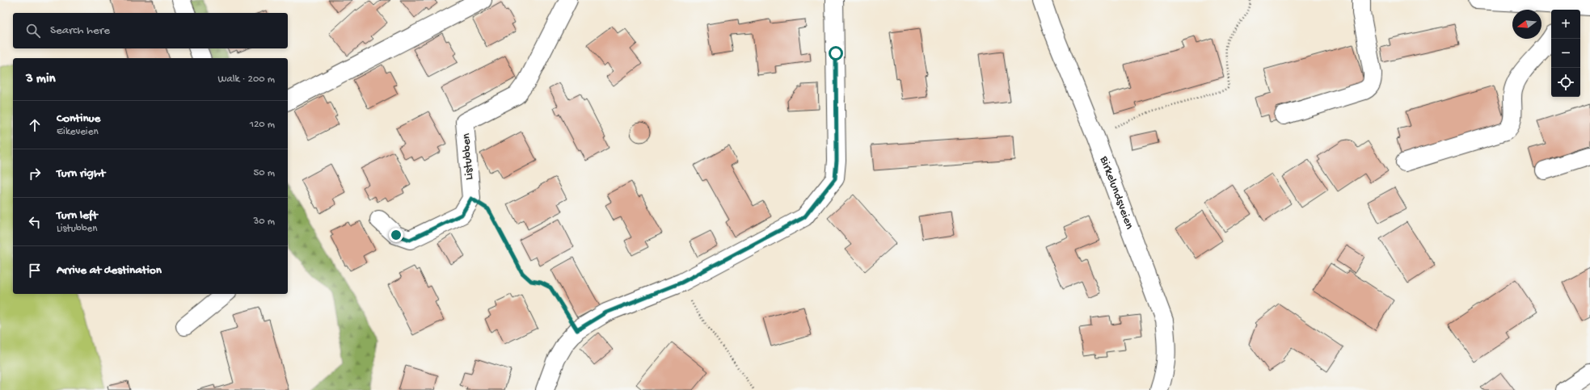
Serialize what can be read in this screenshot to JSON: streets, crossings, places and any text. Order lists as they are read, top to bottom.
{
  "streets": {
    "street": ["Listubben", "Birkelundsveien"]
  },
  "north": "left",
  "page": {
    "map_buttons": ["+", "−"],
    "search": "Search here",
    "heading": ["3 min", "Walk · 200 m"],
    "list": [
      ["Continue", "Eikeveien", "120 m"],
      ["Turn right", "50 m"],
      ["Turn left", "Listubben", "30 m"],
      "Arrive at destination"
    ]
  }
}
